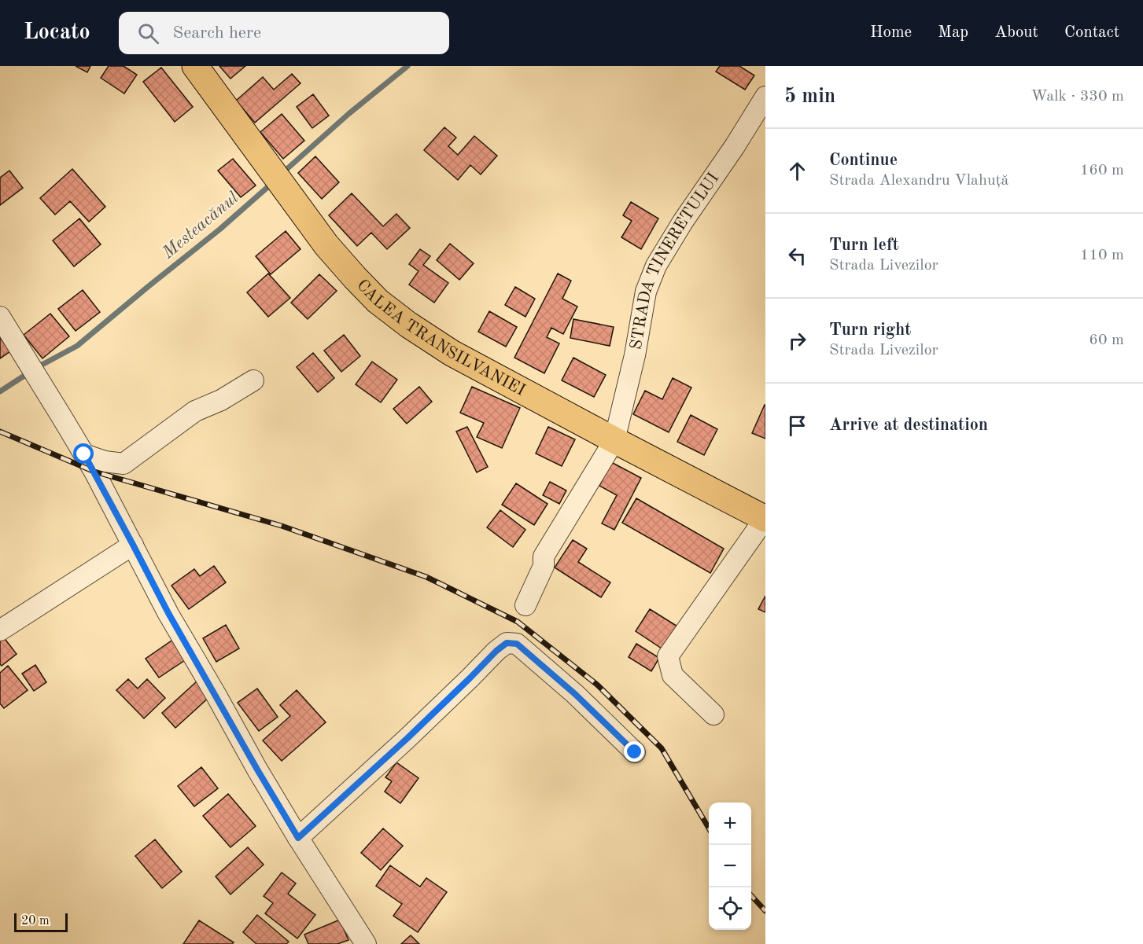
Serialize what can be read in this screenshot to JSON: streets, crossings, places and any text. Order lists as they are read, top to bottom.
{
  "streets": {
    "highway": ["CALEA TRANSILVANIEI"],
    "street": ["STRADA TINERETULUI"]
  },
  "crossings": [
    ["STRADA TINERETULUI", "CALEA TRANSILVANIEI"]
  ],
  "water": ["Mesteacănul"],
  "scale_bar": "20 m",
  "page": {
    "header": "Locato",
    "search": "Search here",
    "nav": [
      "Home",
      "Map",
      "About",
      "Contact"
    ],
    "heading": ["5 min", "Walk · 330 m"],
    "list": [
      ["Continue", "Strada Alexandru Vlahuță", "160 m"],
      ["Turn left", "Strada Livezilor", "110 m"],
      ["Turn right", "Strada Livezilor", "60 m"],
      "Arrive at destination"
    ],
    "map_buttons": ["+", "−"],
    "scale": "20 m"
  }
}
